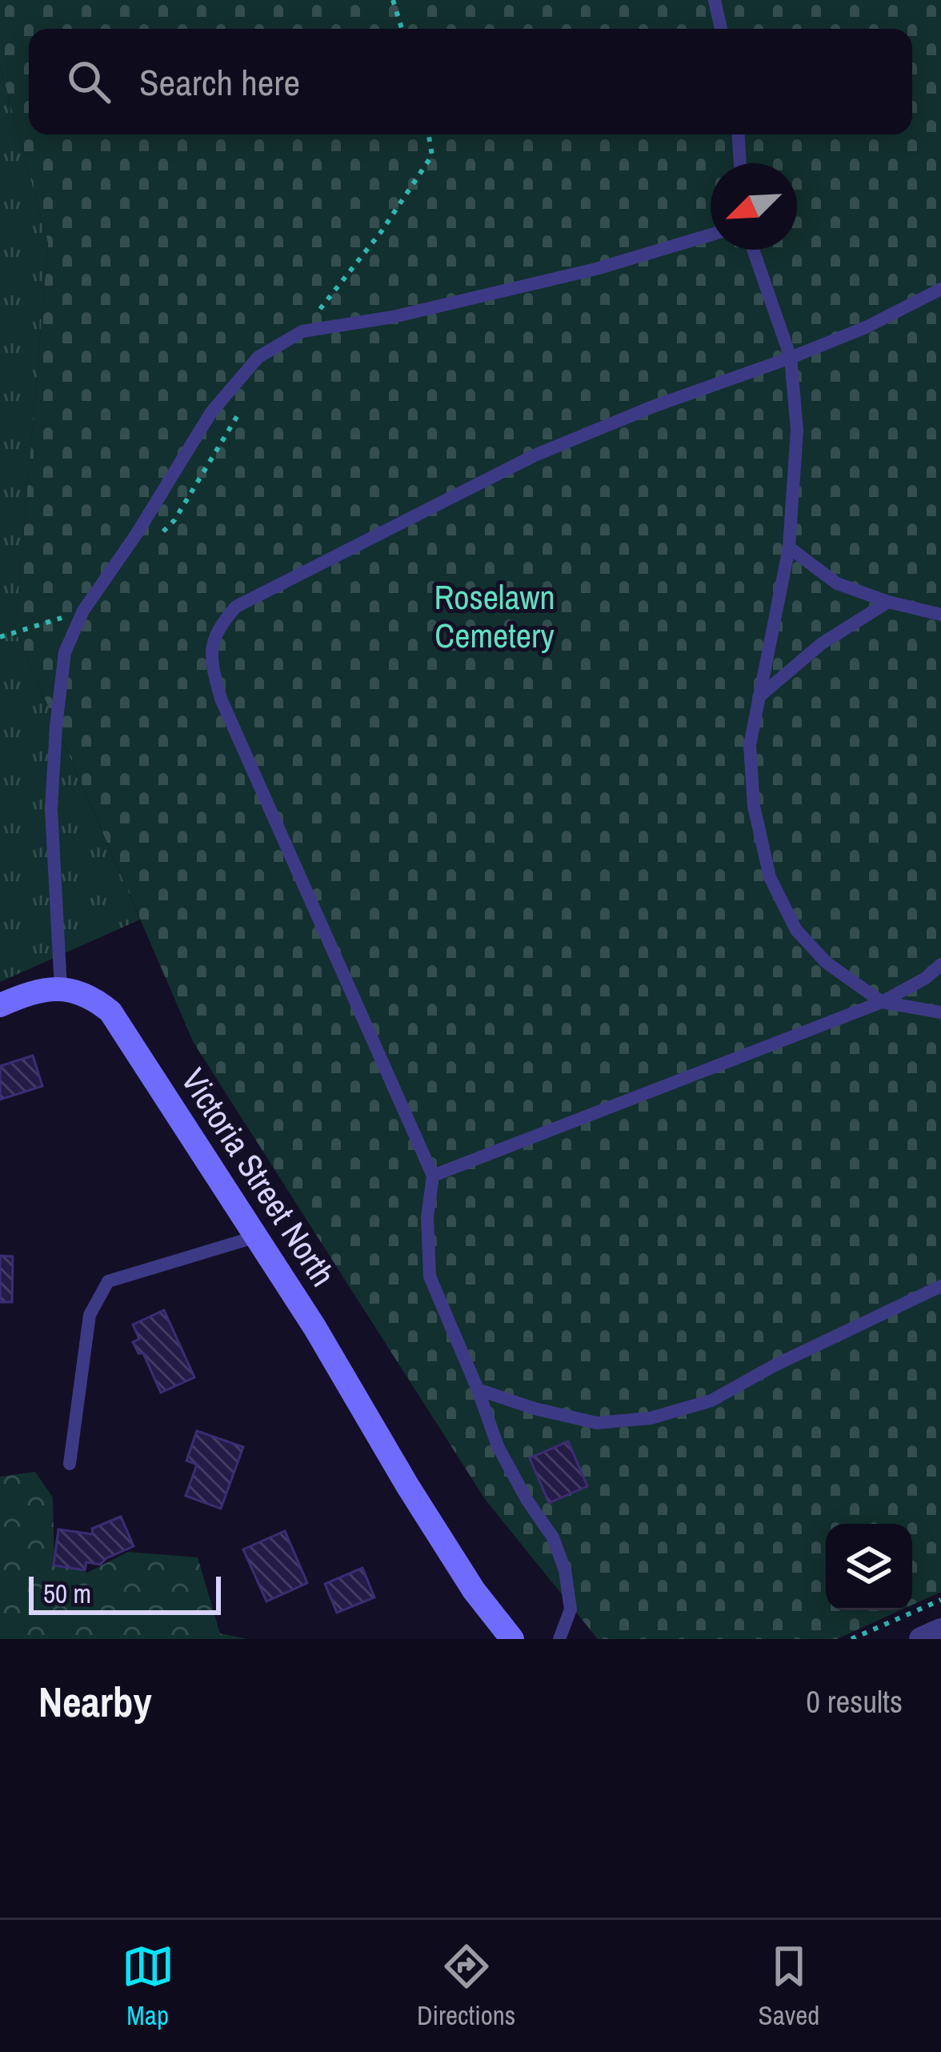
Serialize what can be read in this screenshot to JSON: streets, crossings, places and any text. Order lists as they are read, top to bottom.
{
  "streets": {
    "street": ["Victoria Street North"]
  },
  "parks": ["Roselawn Cemetery"],
  "scale_bar": "50 m",
  "north": "bottom left",
  "page": {
    "search": "Search here",
    "scale": "50 m",
    "heading": ["Nearby", "0 results"],
    "nav": ["Map", "Directions", "Saved"]
  }
}
